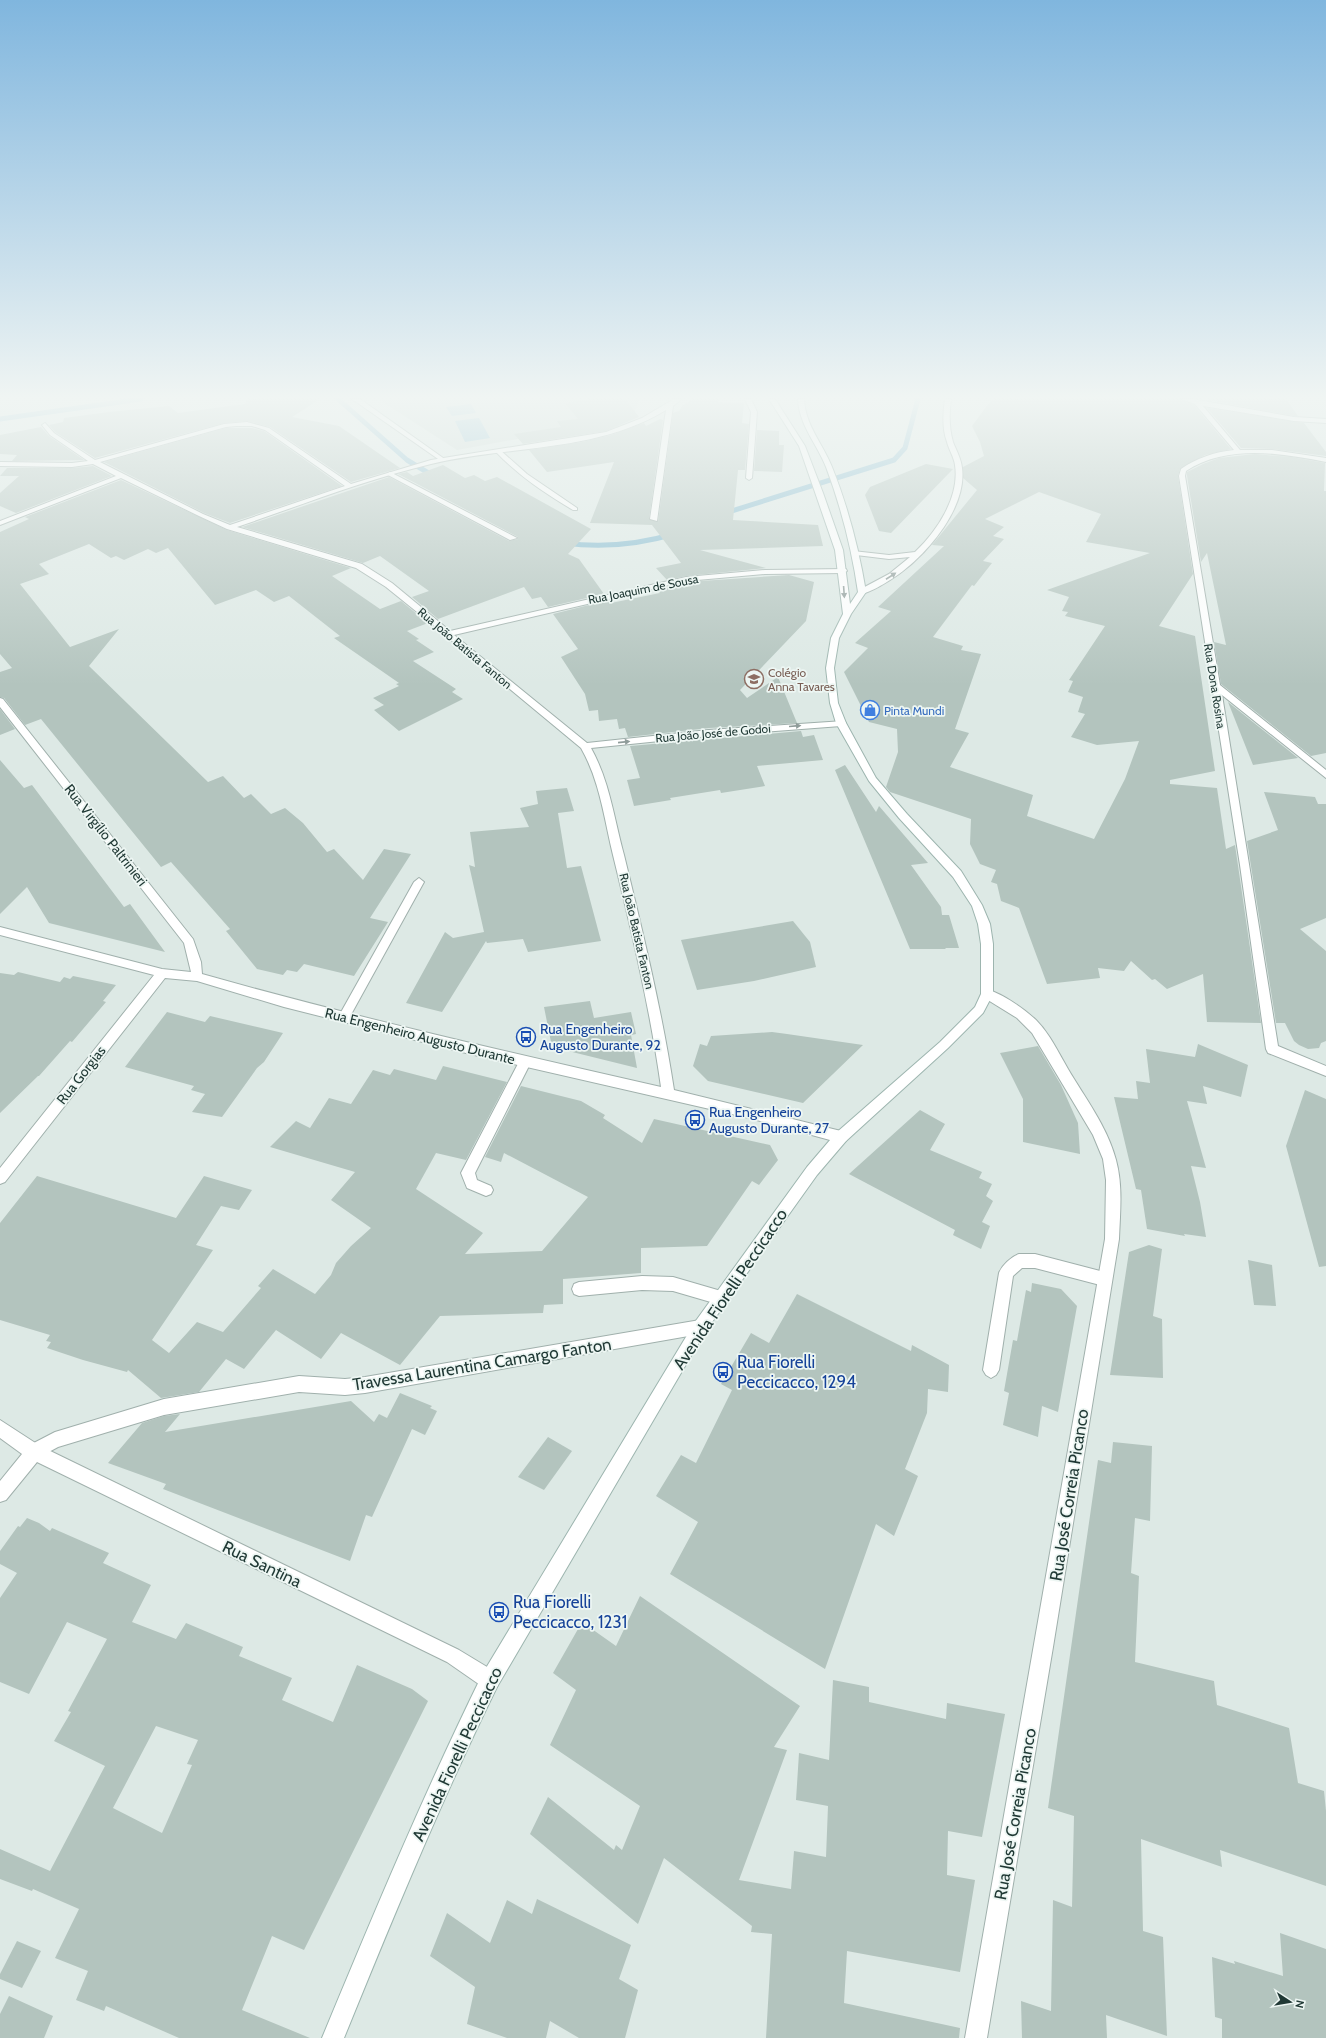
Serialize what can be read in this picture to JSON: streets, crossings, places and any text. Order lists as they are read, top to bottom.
{
  "streets": {
    "street": [
      "Rua Joaquim de Sousa",
      "Rua João Batista Fanton",
      "Rua Dona Rosina",
      "Rua João José de Godoi",
      "Rua Virgílio Paltrinieri",
      "Rua Engenheiro Augusto Durante",
      "Rua Gorgias",
      "Avenida Fiorelli Peccicacco",
      "Travessa Laurentina Camargo Fanton",
      "Rua José Correia Picanco",
      "Rua Santina"
    ]
  },
  "crossings": [
    ["Rua Joaquim de Sousa", "Rua João Batista Fanton"],
    ["Rua João Batista Fanton", "Rua João José de Godoi"],
    ["Rua João Batista Fanton", "Rua Engenheiro Augusto Durante"],
    ["Rua João José de Godoi", "Avenida Fiorelli Peccicacco"],
    ["Rua Virgílio Paltrinieri", "Rua Engenheiro Augusto Durante"],
    ["Rua Engenheiro Augusto Durante", "Rua Gorgias"],
    ["Rua Engenheiro Augusto Durante", "Avenida Fiorelli Peccicacco"],
    ["Avenida Fiorelli Peccicacco", "Travessa Laurentina Camargo Fanton"],
    ["Avenida Fiorelli Peccicacco", "Rua José Correia Picanco"],
    ["Avenida Fiorelli Peccicacco", "Rua Santina"],
    ["Travessa Laurentina Camargo Fanton", "Rua Santina"]
  ],
  "one_way": ["Rua João José de Godoi"],
  "places": {
    "school or university": ["Colégio Anna Tavares"],
    "shop": ["Pinta Mundi"],
    "bus stop": [
      "Rua Engenheiro Augusto Durante, 92",
      "Rua Engenheiro Augusto Durante, 27",
      "Rua Fiorelli Peccicacco, 1294",
      "Rua Fiorelli Peccicacco, 1231"
    ]
  },
  "north": "right"
}
